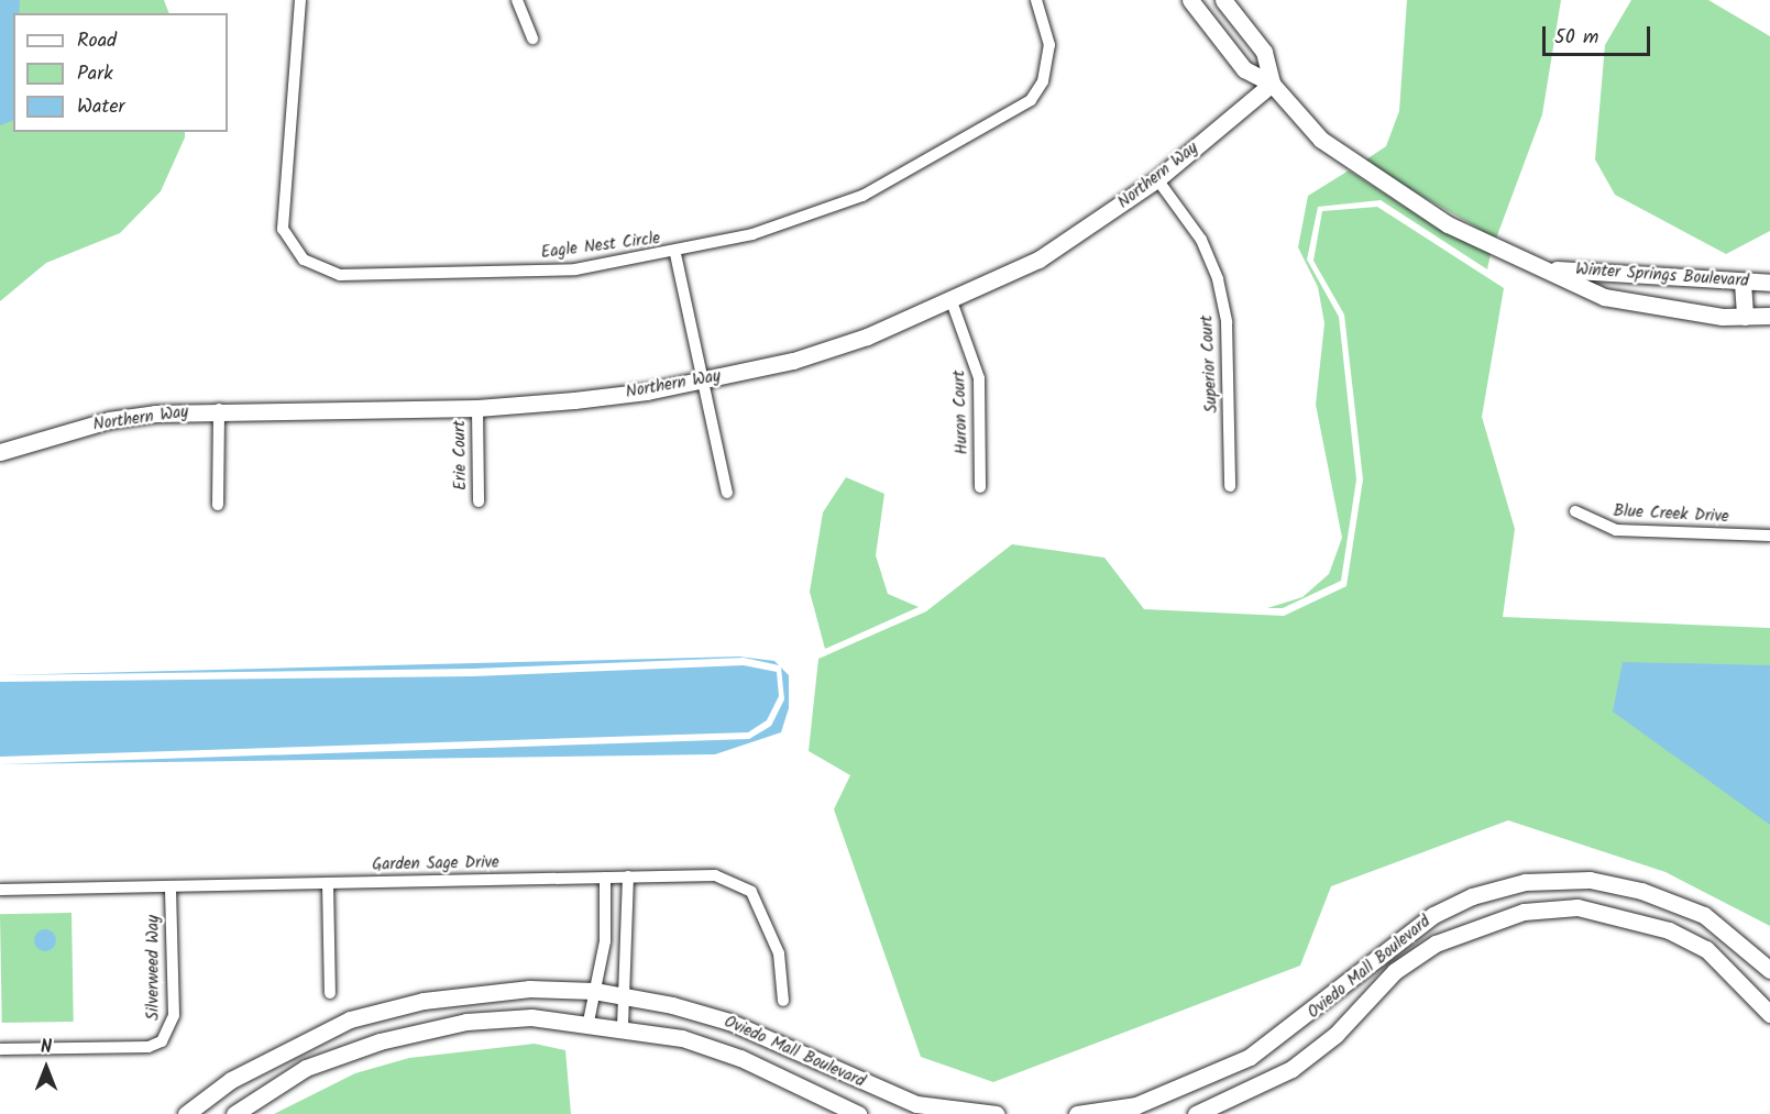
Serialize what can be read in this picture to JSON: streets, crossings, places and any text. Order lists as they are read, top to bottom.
{
  "streets": {
    "street": [
      "Northern Way",
      "Eagle Nest Circle",
      "Winter Springs Boulevard",
      "Superior Court",
      "Huron Court",
      "Erie Court",
      "Blue Creek Drive",
      "Garden Sage Drive",
      "Silverweed Way",
      "Oviedo Mall Boulevard"
    ]
  },
  "crossings": [
    ["Northern Way", "Winter Springs Boulevard"],
    ["Northern Way", "Superior Court"],
    ["Northern Way", "Huron Court"],
    ["Northern Way", "Erie Court"],
    ["Garden Sage Drive", "Silverweed Way"]
  ],
  "legend": ["Road", "Park", "Water"],
  "scale_bar": "50 m",
  "north": "top"
}
